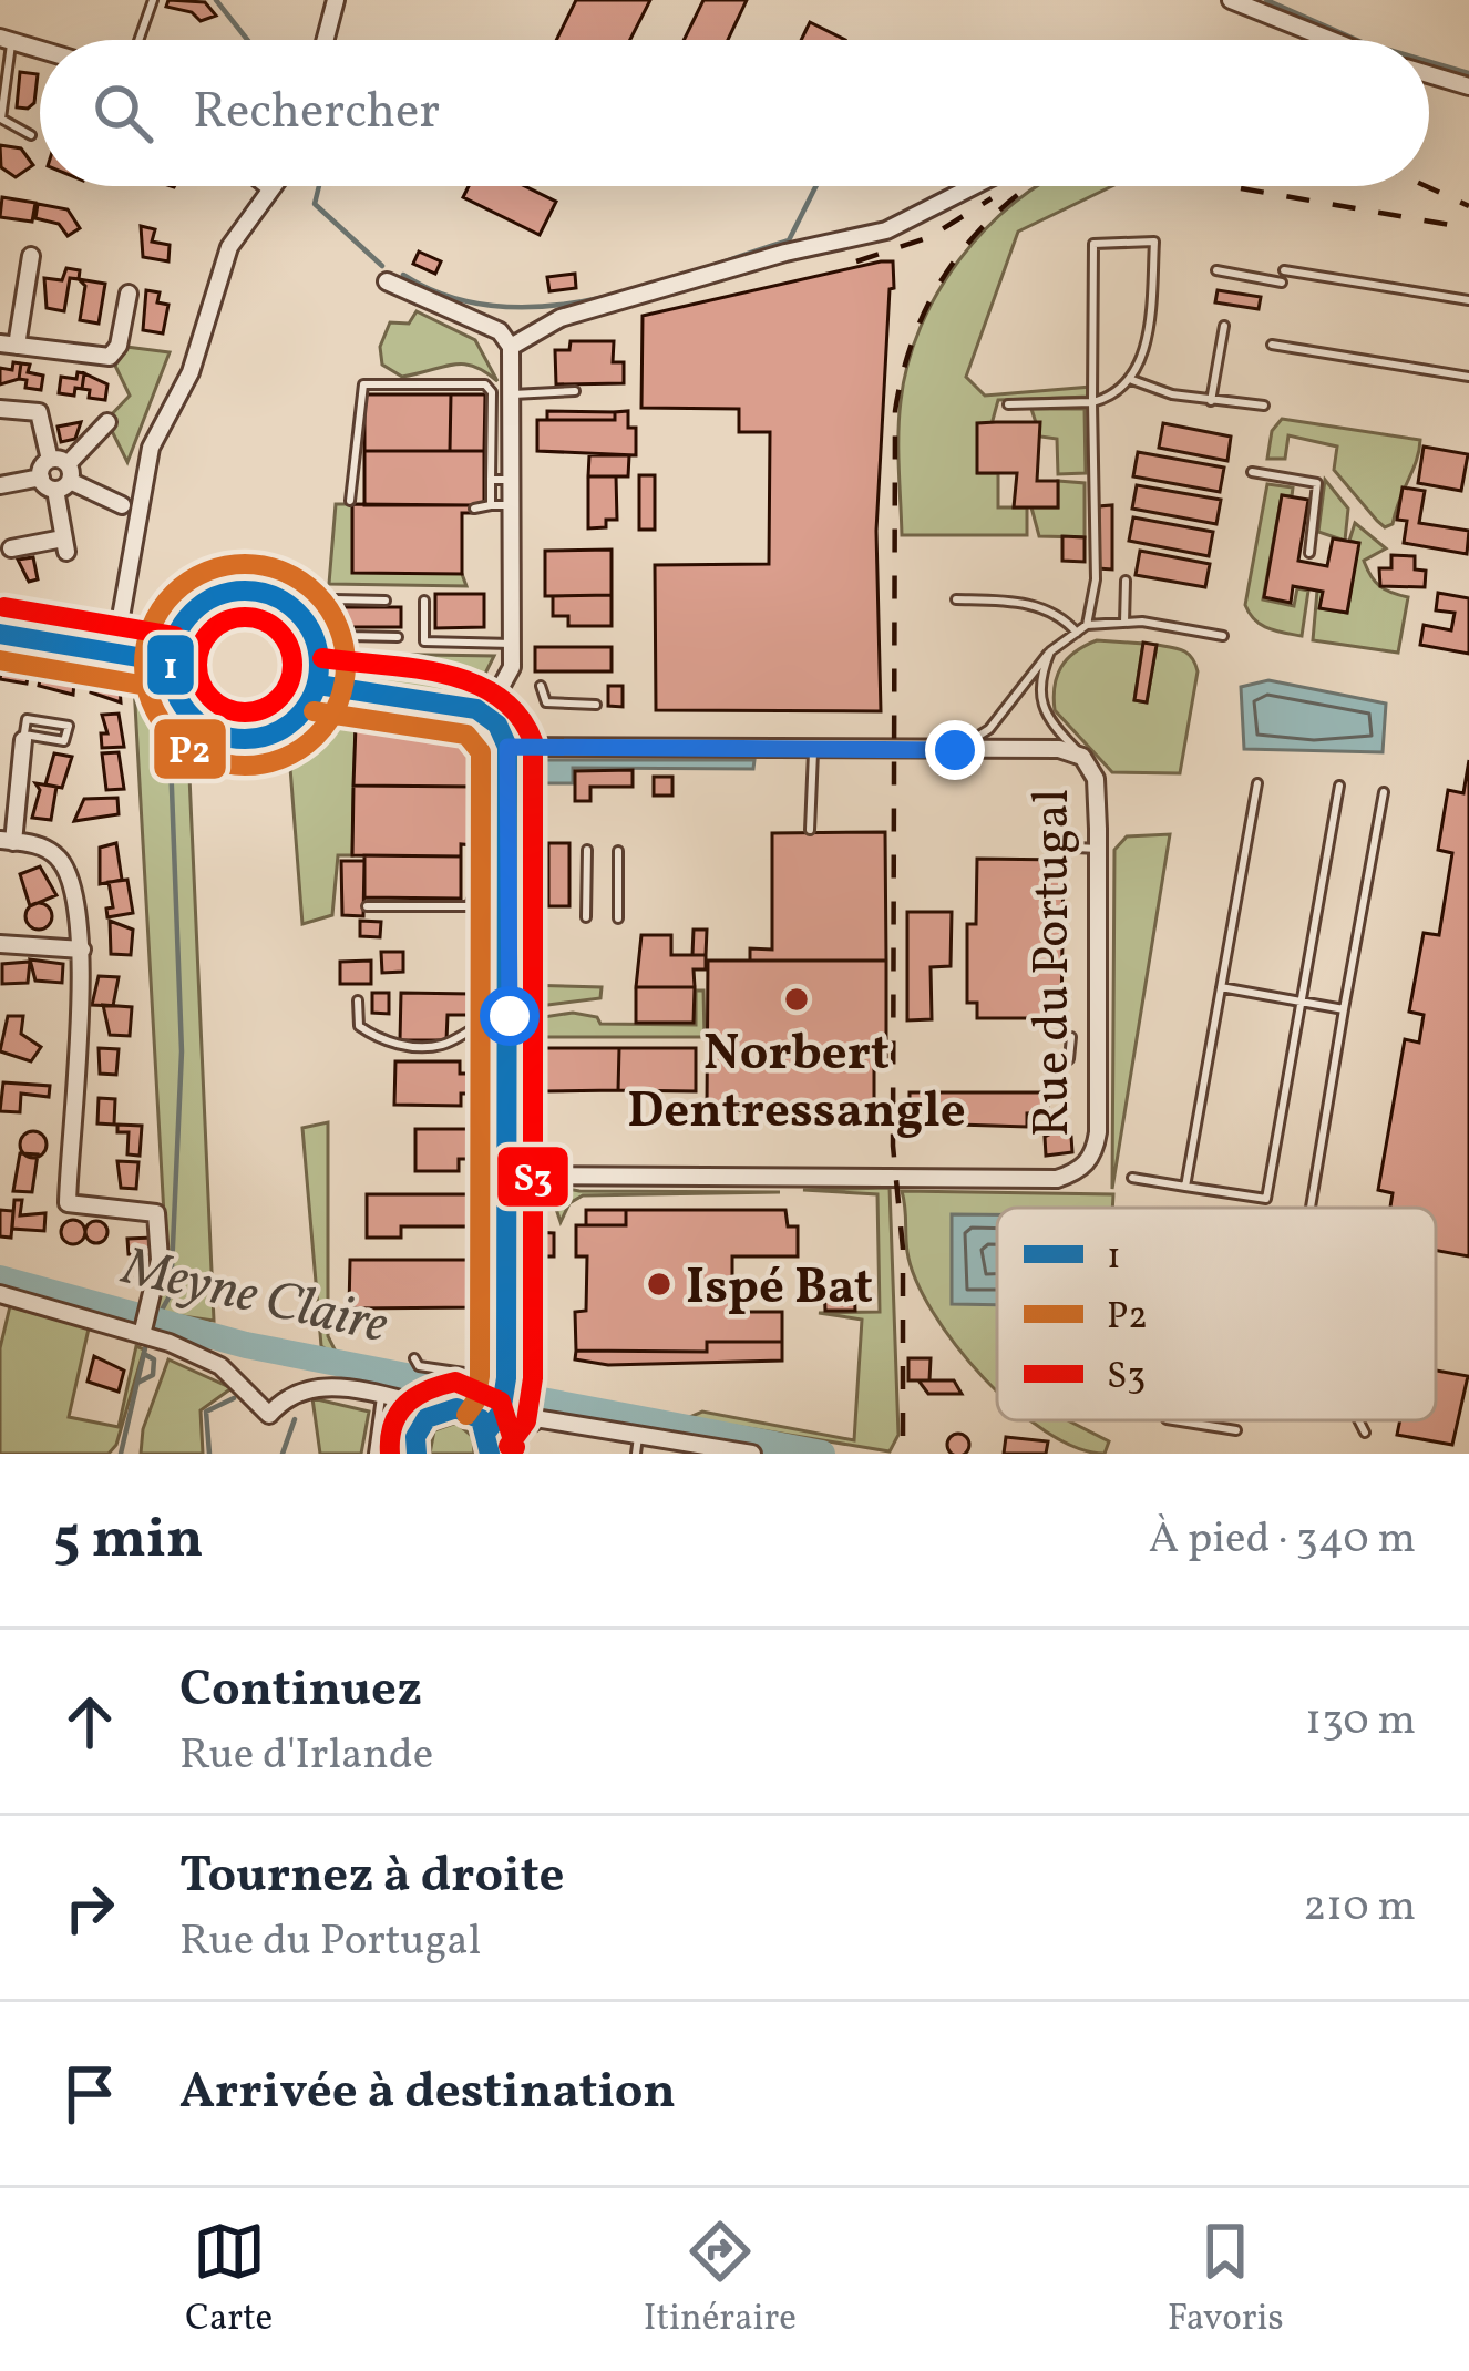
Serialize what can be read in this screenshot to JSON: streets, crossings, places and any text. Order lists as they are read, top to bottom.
{
  "streets": {
    "street": ["Rue du Portugal"]
  },
  "water": ["Meyne Claire"],
  "places": ["Norbert Dentressangle", "Ispé Bat"],
  "lines": ["transit line P2", "transit line 1", "transit line S3"],
  "legend": ["1", "P2", "S3"],
  "page": {
    "search": "Rechercher",
    "heading": ["5 min", "À pied · 340 m"],
    "list": [
      ["Continuez", "Rue d'Irlande", "130 m"],
      ["Tournez à droite", "Rue du Portugal", "210 m"],
      "Arrivée à destination"
    ],
    "nav": ["Carte", "Itinéraire", "Favoris"]
  }
}
